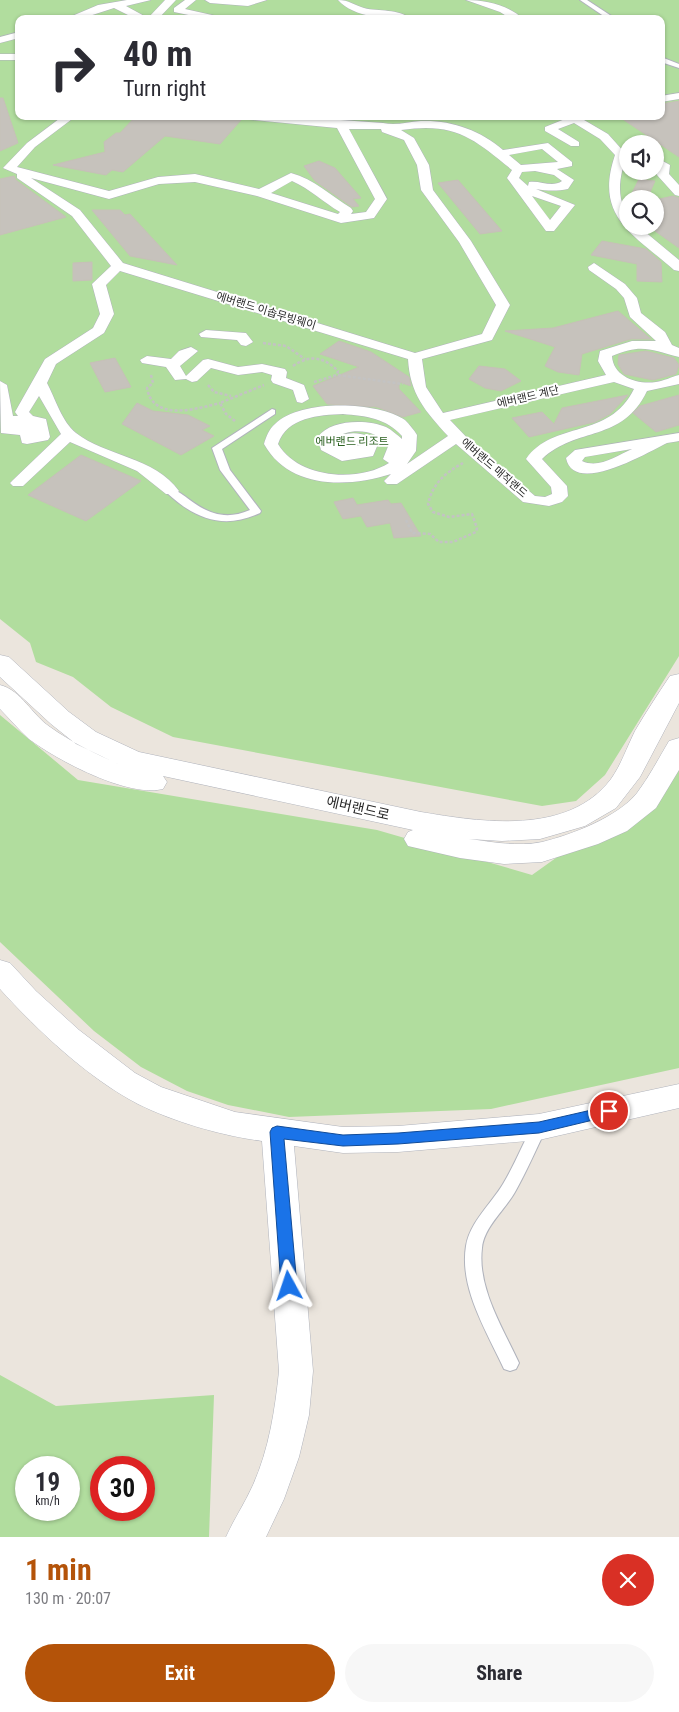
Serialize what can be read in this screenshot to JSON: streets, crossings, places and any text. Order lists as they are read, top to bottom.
{
  "streets": {
    "street": [
      "에버랜드 이솝무빙웨이",
      "에버랜드 계단",
      "에버랜드 매직랜드",
      "에버랜드로"
    ]
  },
  "crossings": [
    ["에버랜드 이솝무빙웨이", "에버랜드 매직랜드"],
    ["에버랜드 계단", "에버랜드 매직랜드"]
  ],
  "parks": ["에버랜드 리조트"],
  "page": {
    "turn": ["40 m", "Turn right"],
    "speed": "19 km/h",
    "limit": "30",
    "heading": ["1 min", "130 m · 20:07"],
    "buttons": ["Exit", "Share"]
  }
}
